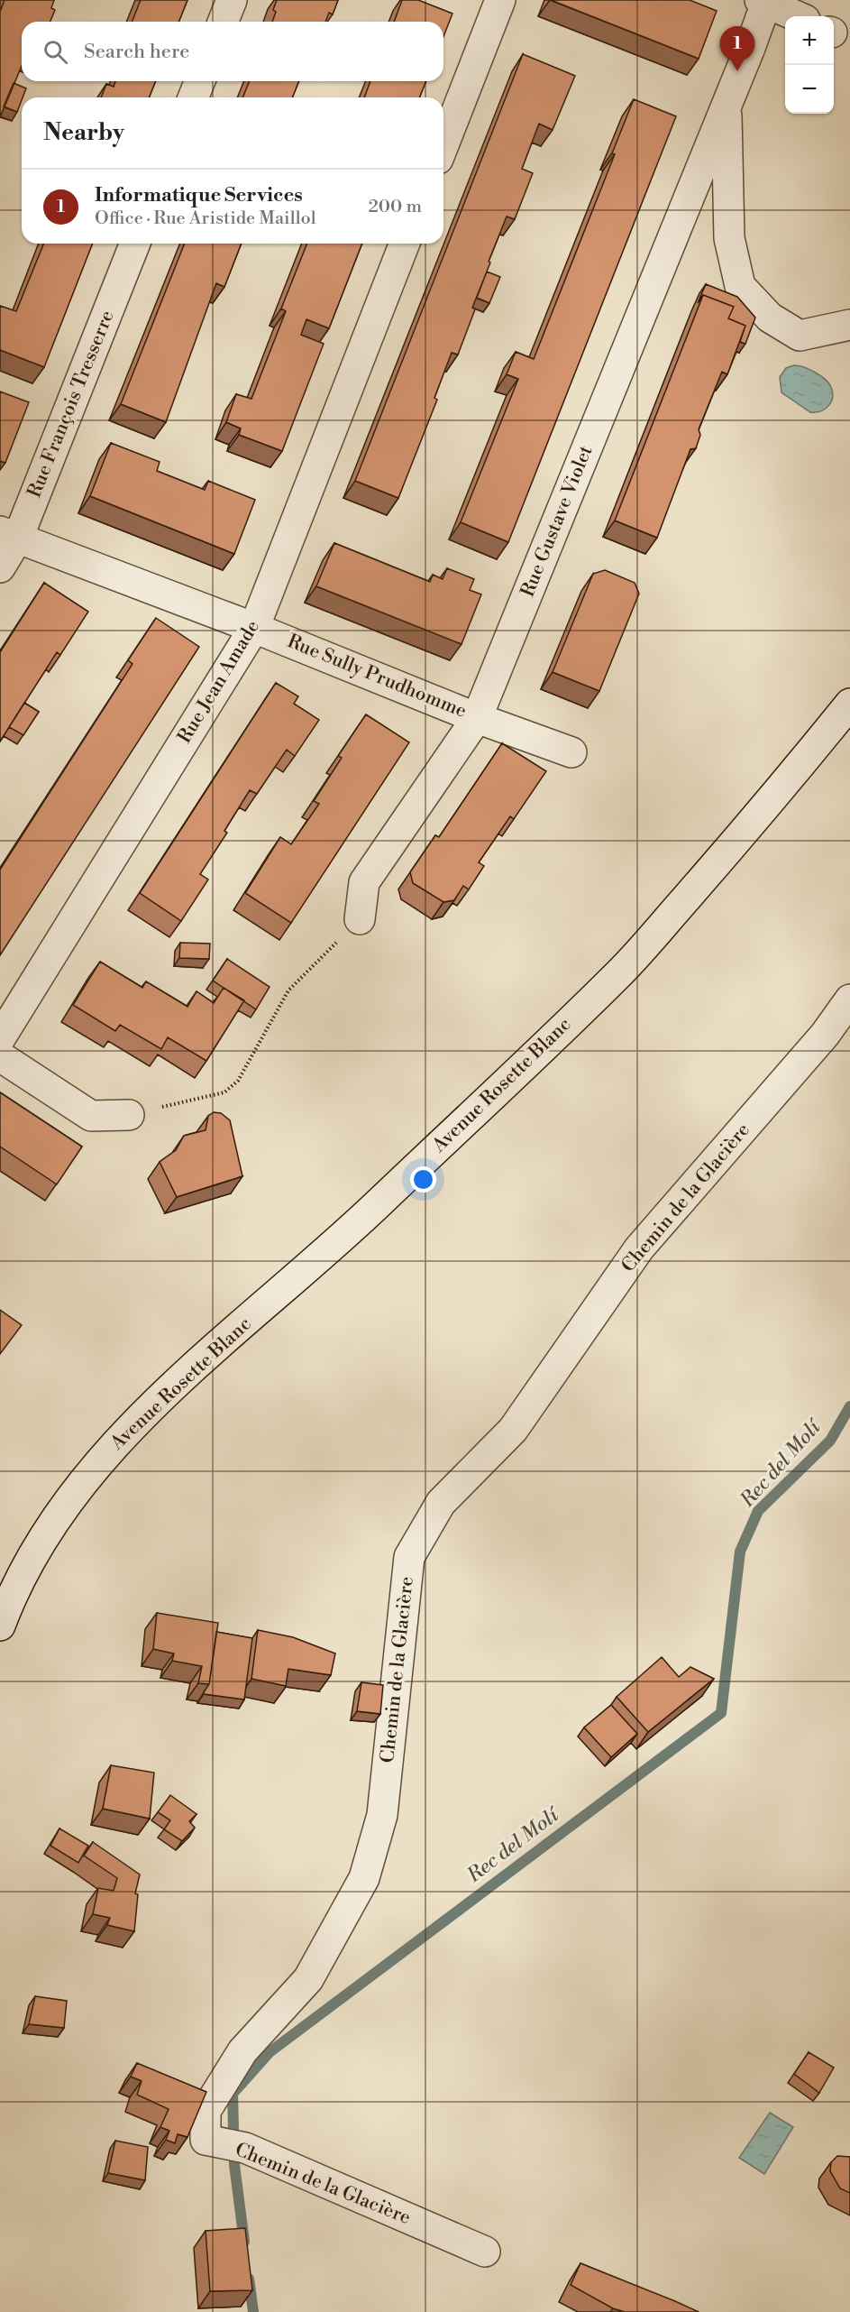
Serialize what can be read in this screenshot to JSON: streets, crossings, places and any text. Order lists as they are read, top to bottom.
{
  "streets": {
    "street": [
      "Rue François Tresserre",
      "Rue Gustave Violet",
      "Rue Sully Prudhomme",
      "Rue Jean Amade",
      "Avenue Rosette Blanc",
      "Chemin de la Glacière"
    ]
  },
  "crossings": [
    ["Rue François Tresserre", "Rue Sully Prudhomme"],
    ["Rue Gustave Violet", "Rue Sully Prudhomme"],
    ["Rue Sully Prudhomme", "Rue Jean Amade"]
  ],
  "water": ["Rec del Molí"],
  "page": {
    "map_buttons": ["+", "−"],
    "search": "Search here",
    "pins": "1",
    "heading": "Nearby",
    "list": [
      {
        "mark": "1",
        "name": "Informatique Services",
        "note": "Office · Rue Aristide Maillol",
        "value": "200 m"
      }
    ]
  }
}
